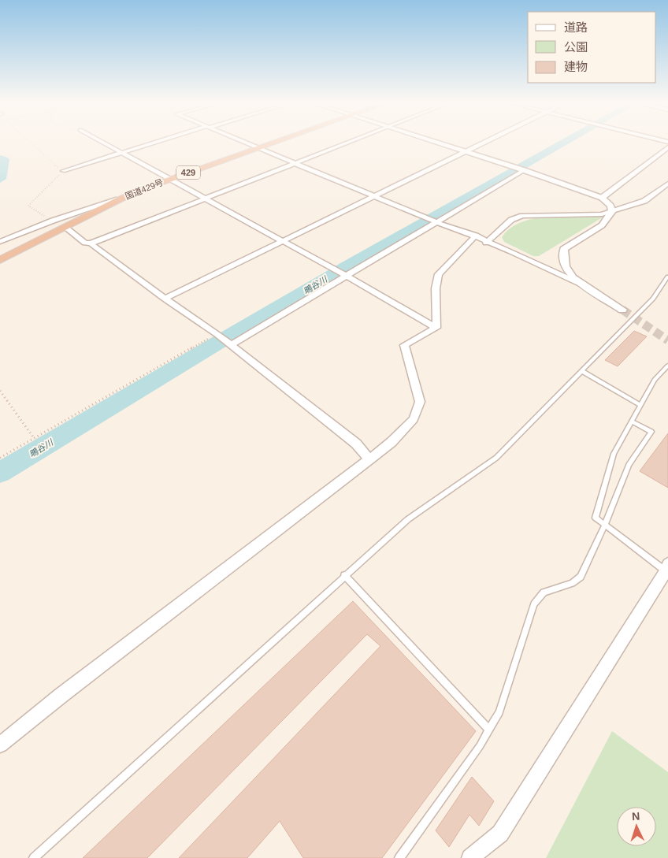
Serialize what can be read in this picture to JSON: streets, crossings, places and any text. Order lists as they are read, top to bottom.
{
  "streets": {
    "highway": ["429", "国道429号"]
  },
  "water": ["鴫谷川"],
  "legend": ["道路", "公園", "建物"],
  "north": "top"
}
